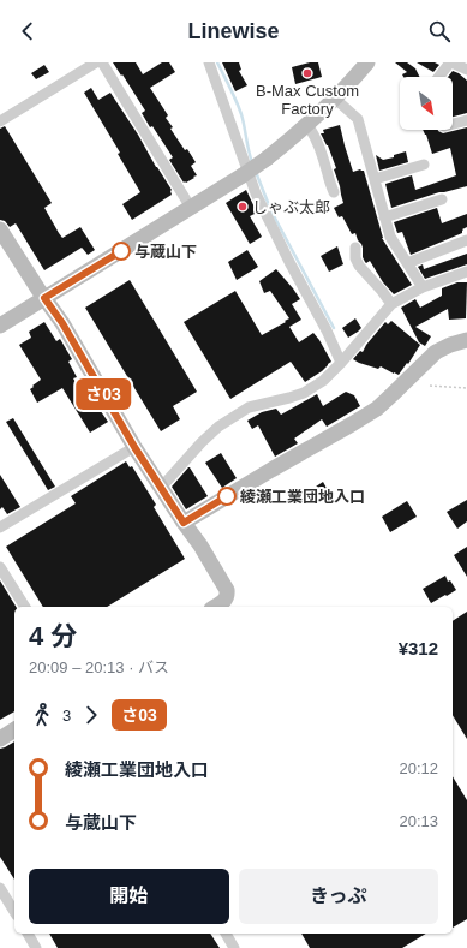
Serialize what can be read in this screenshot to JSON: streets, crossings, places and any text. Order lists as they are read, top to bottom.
{
  "places": [
    "B-Max Custom Factory",
    "しゃぶ太郎",
    "与蔵山下",
    "綾瀬工業団地入口"
  ],
  "lines": ["bus line さ03"],
  "north": "bottom right",
  "page": {
    "header": "Linewise",
    "on_map": "さ03",
    "heading": ["4 分", "20:09 – 20:13 · バス", "¥312"],
    "legs": ["3", "さ03"],
    "list": [
      {
        "name": "綾瀬工業団地入口",
        "value": "20:12"
      },
      {
        "name": "与蔵山下",
        "value": "20:13"
      }
    ],
    "buttons": ["開始", "きっぷ"]
  }
}
